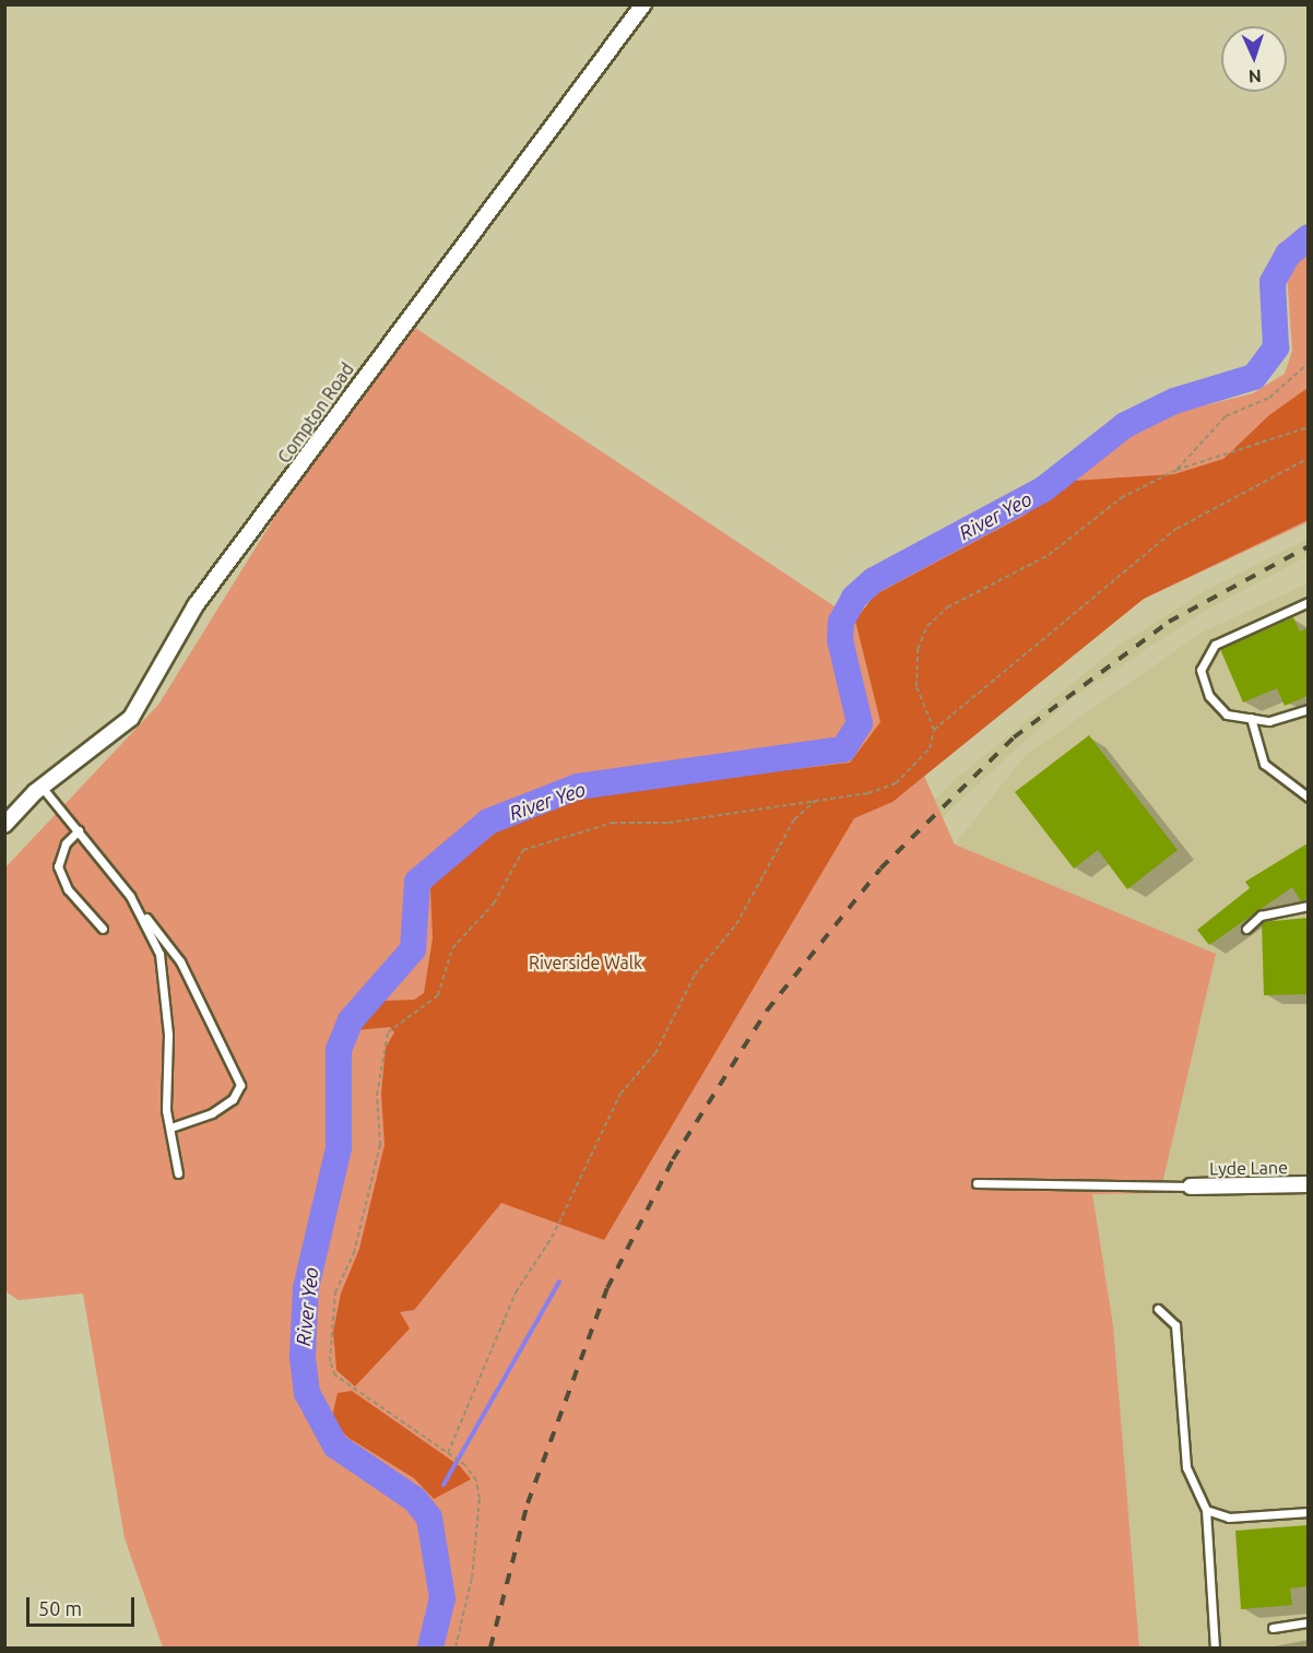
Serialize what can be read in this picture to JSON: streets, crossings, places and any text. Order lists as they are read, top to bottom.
{
  "streets": {
    "street": ["Compton Road", "Lyde Lane"]
  },
  "water": ["River Yeo"],
  "parks": ["Riverside Walk"],
  "scale_bar": "50 m",
  "north": "bottom"
}
